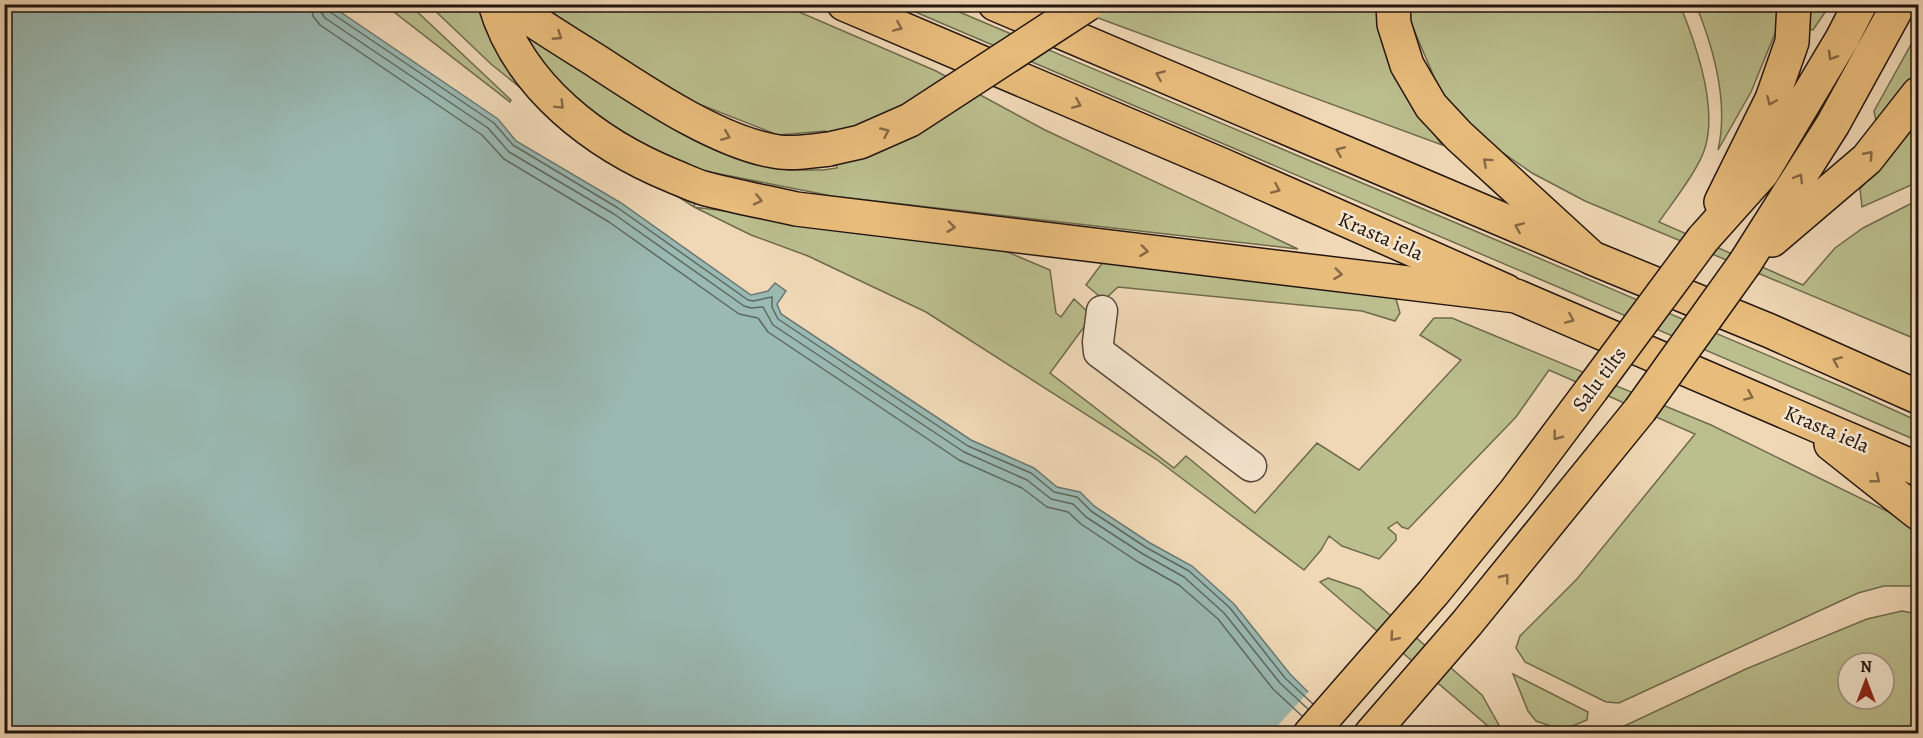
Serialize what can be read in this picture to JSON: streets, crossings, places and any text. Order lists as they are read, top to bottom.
{
  "streets": {
    "main road": ["Krasta iela", "Salu tilts"]
  },
  "north": "top"
}
